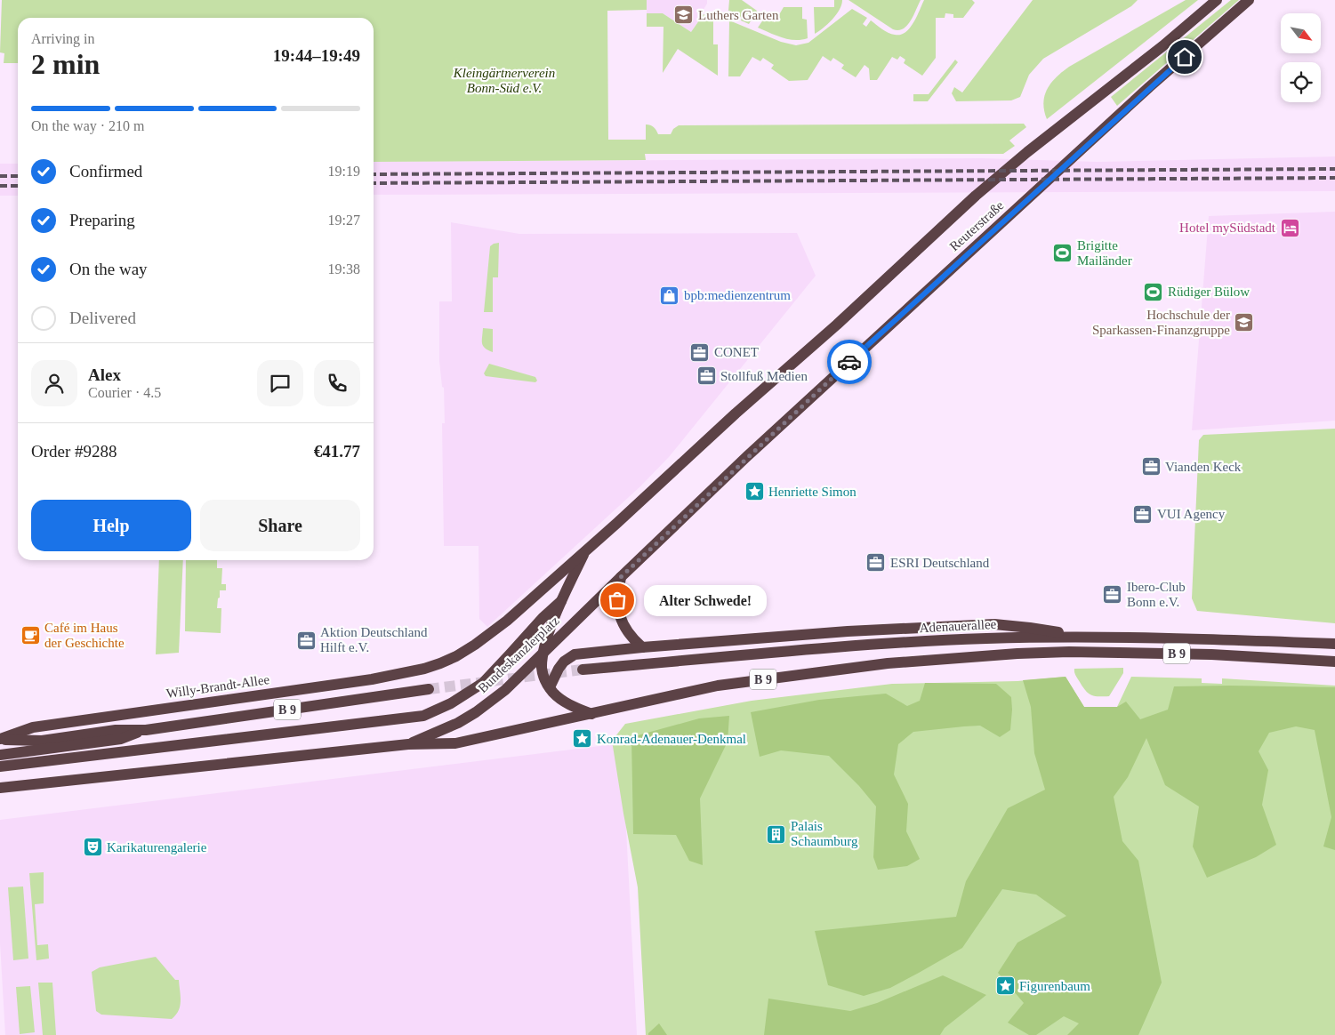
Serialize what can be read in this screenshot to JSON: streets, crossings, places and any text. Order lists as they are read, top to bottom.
{
  "streets": {
    "main road": [
      "Reuterstraße",
      "Adenauerallee",
      "B 9",
      "Bundeskanzlerplatz",
      "Willy-Brandt-Allee"
    ]
  },
  "crossings": [
    ["Reuterstraße", "Bundeskanzlerplatz"],
    ["Reuterstraße", "Willy-Brandt-Allee"],
    ["B 9", "Bundeskanzlerplatz"]
  ],
  "parks": ["Kleingärtnerverein Bonn-Süd e.V."],
  "places": {
    "school or university": ["Luthers Garten", "Hochschule der Sparkassen-Finanzgruppe"],
    "hotel": ["Hotel mySüdstadt"],
    "sports": ["Brigitte Mailänder", "Rüdiger Bülow"],
    "shop": ["bpb:medienzentrum"],
    "office": [
      "CONET",
      "Stollfuß Medien",
      "Vianden Keck",
      "VUI Agency",
      "ESRI Deutschland",
      "Ibero-Club Bonn e.V.",
      "Aktion Deutschland Hilft e.V."
    ],
    "place": ["Henriette Simon", "Konrad-Adenauer-Denkmal", "Figurenbaum"],
    "other": ["Alter Schwede!"],
    "cafe": ["Café im Haus der Geschichte"],
    "building": ["Palais Schaumburg"],
    "theatre": ["Karikaturengalerie"]
  },
  "north": "bottom right",
  "page": {
    "heading": ["2 min", "Arriving in", "19:44–19:49"],
    "panel": [
      "Alex",
      "Courier · 4.5",
      "Order #9288",
      "€41.77"
    ],
    "bar": "On the way · 210 m",
    "list": [
      ["Confirmed", "19:19"],
      ["Preparing", "19:27"],
      ["On the way", "19:38"],
      "Delivered"
    ],
    "buttons": ["Help", "Share"],
    "bubble": "Alter Schwede!"
  }
}
